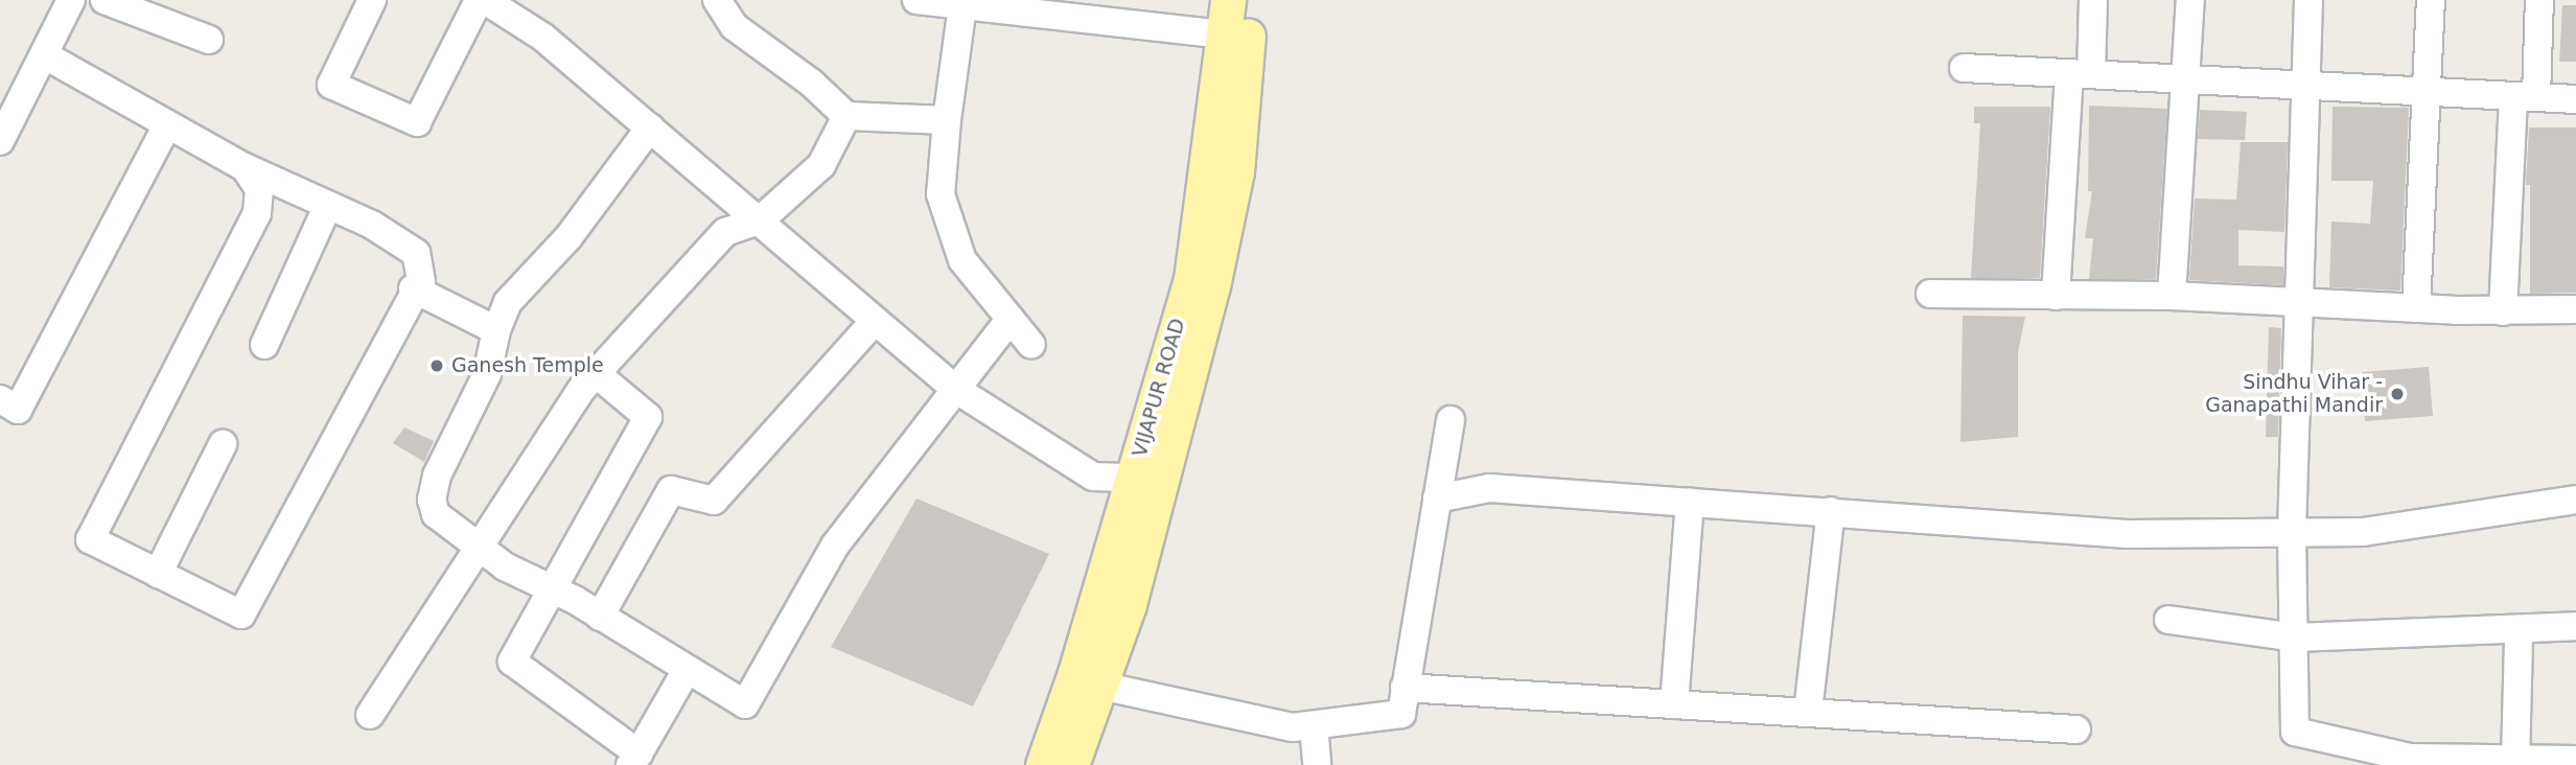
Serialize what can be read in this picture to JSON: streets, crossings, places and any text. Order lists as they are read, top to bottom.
{
  "streets": {
    "main road": ["VIJAPUR ROAD"]
  },
  "places": ["Ganesh Temple", "Sindhu Vihar - Ganapathi Mandir"]
}
